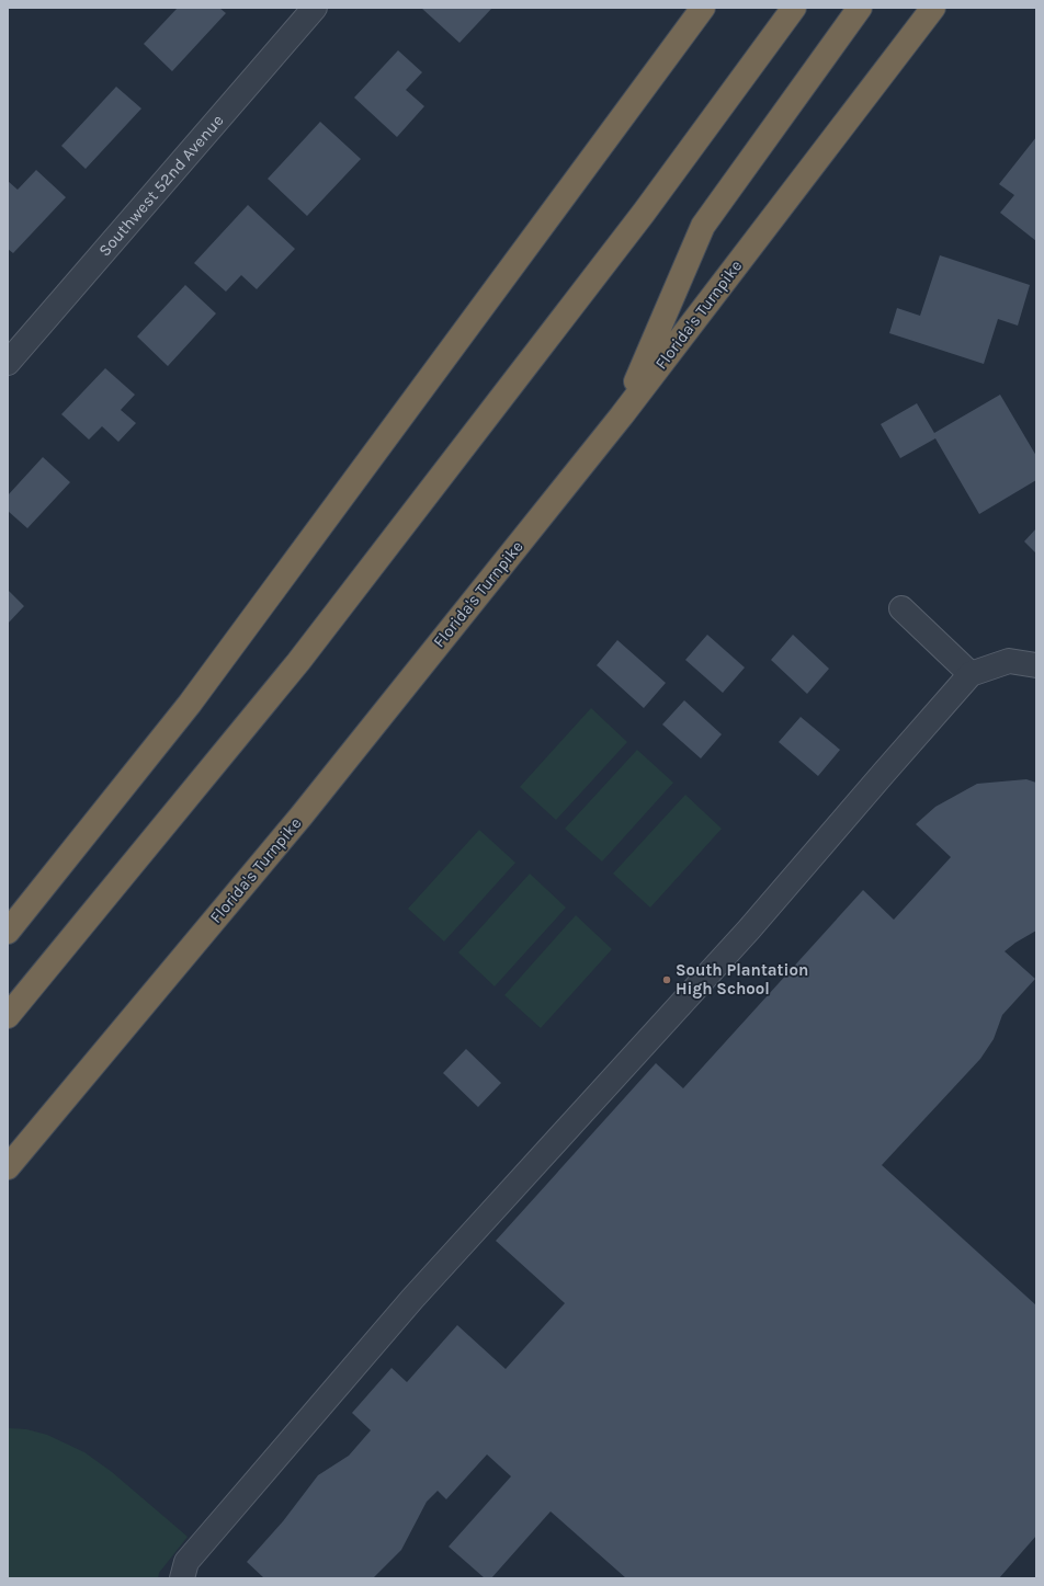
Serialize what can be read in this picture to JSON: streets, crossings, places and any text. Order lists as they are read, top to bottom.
{
  "streets": {
    "highway": ["Florida's Turnpike"],
    "street": ["Southwest 52nd Avenue"]
  },
  "places": ["South Plantation High School"]
}
